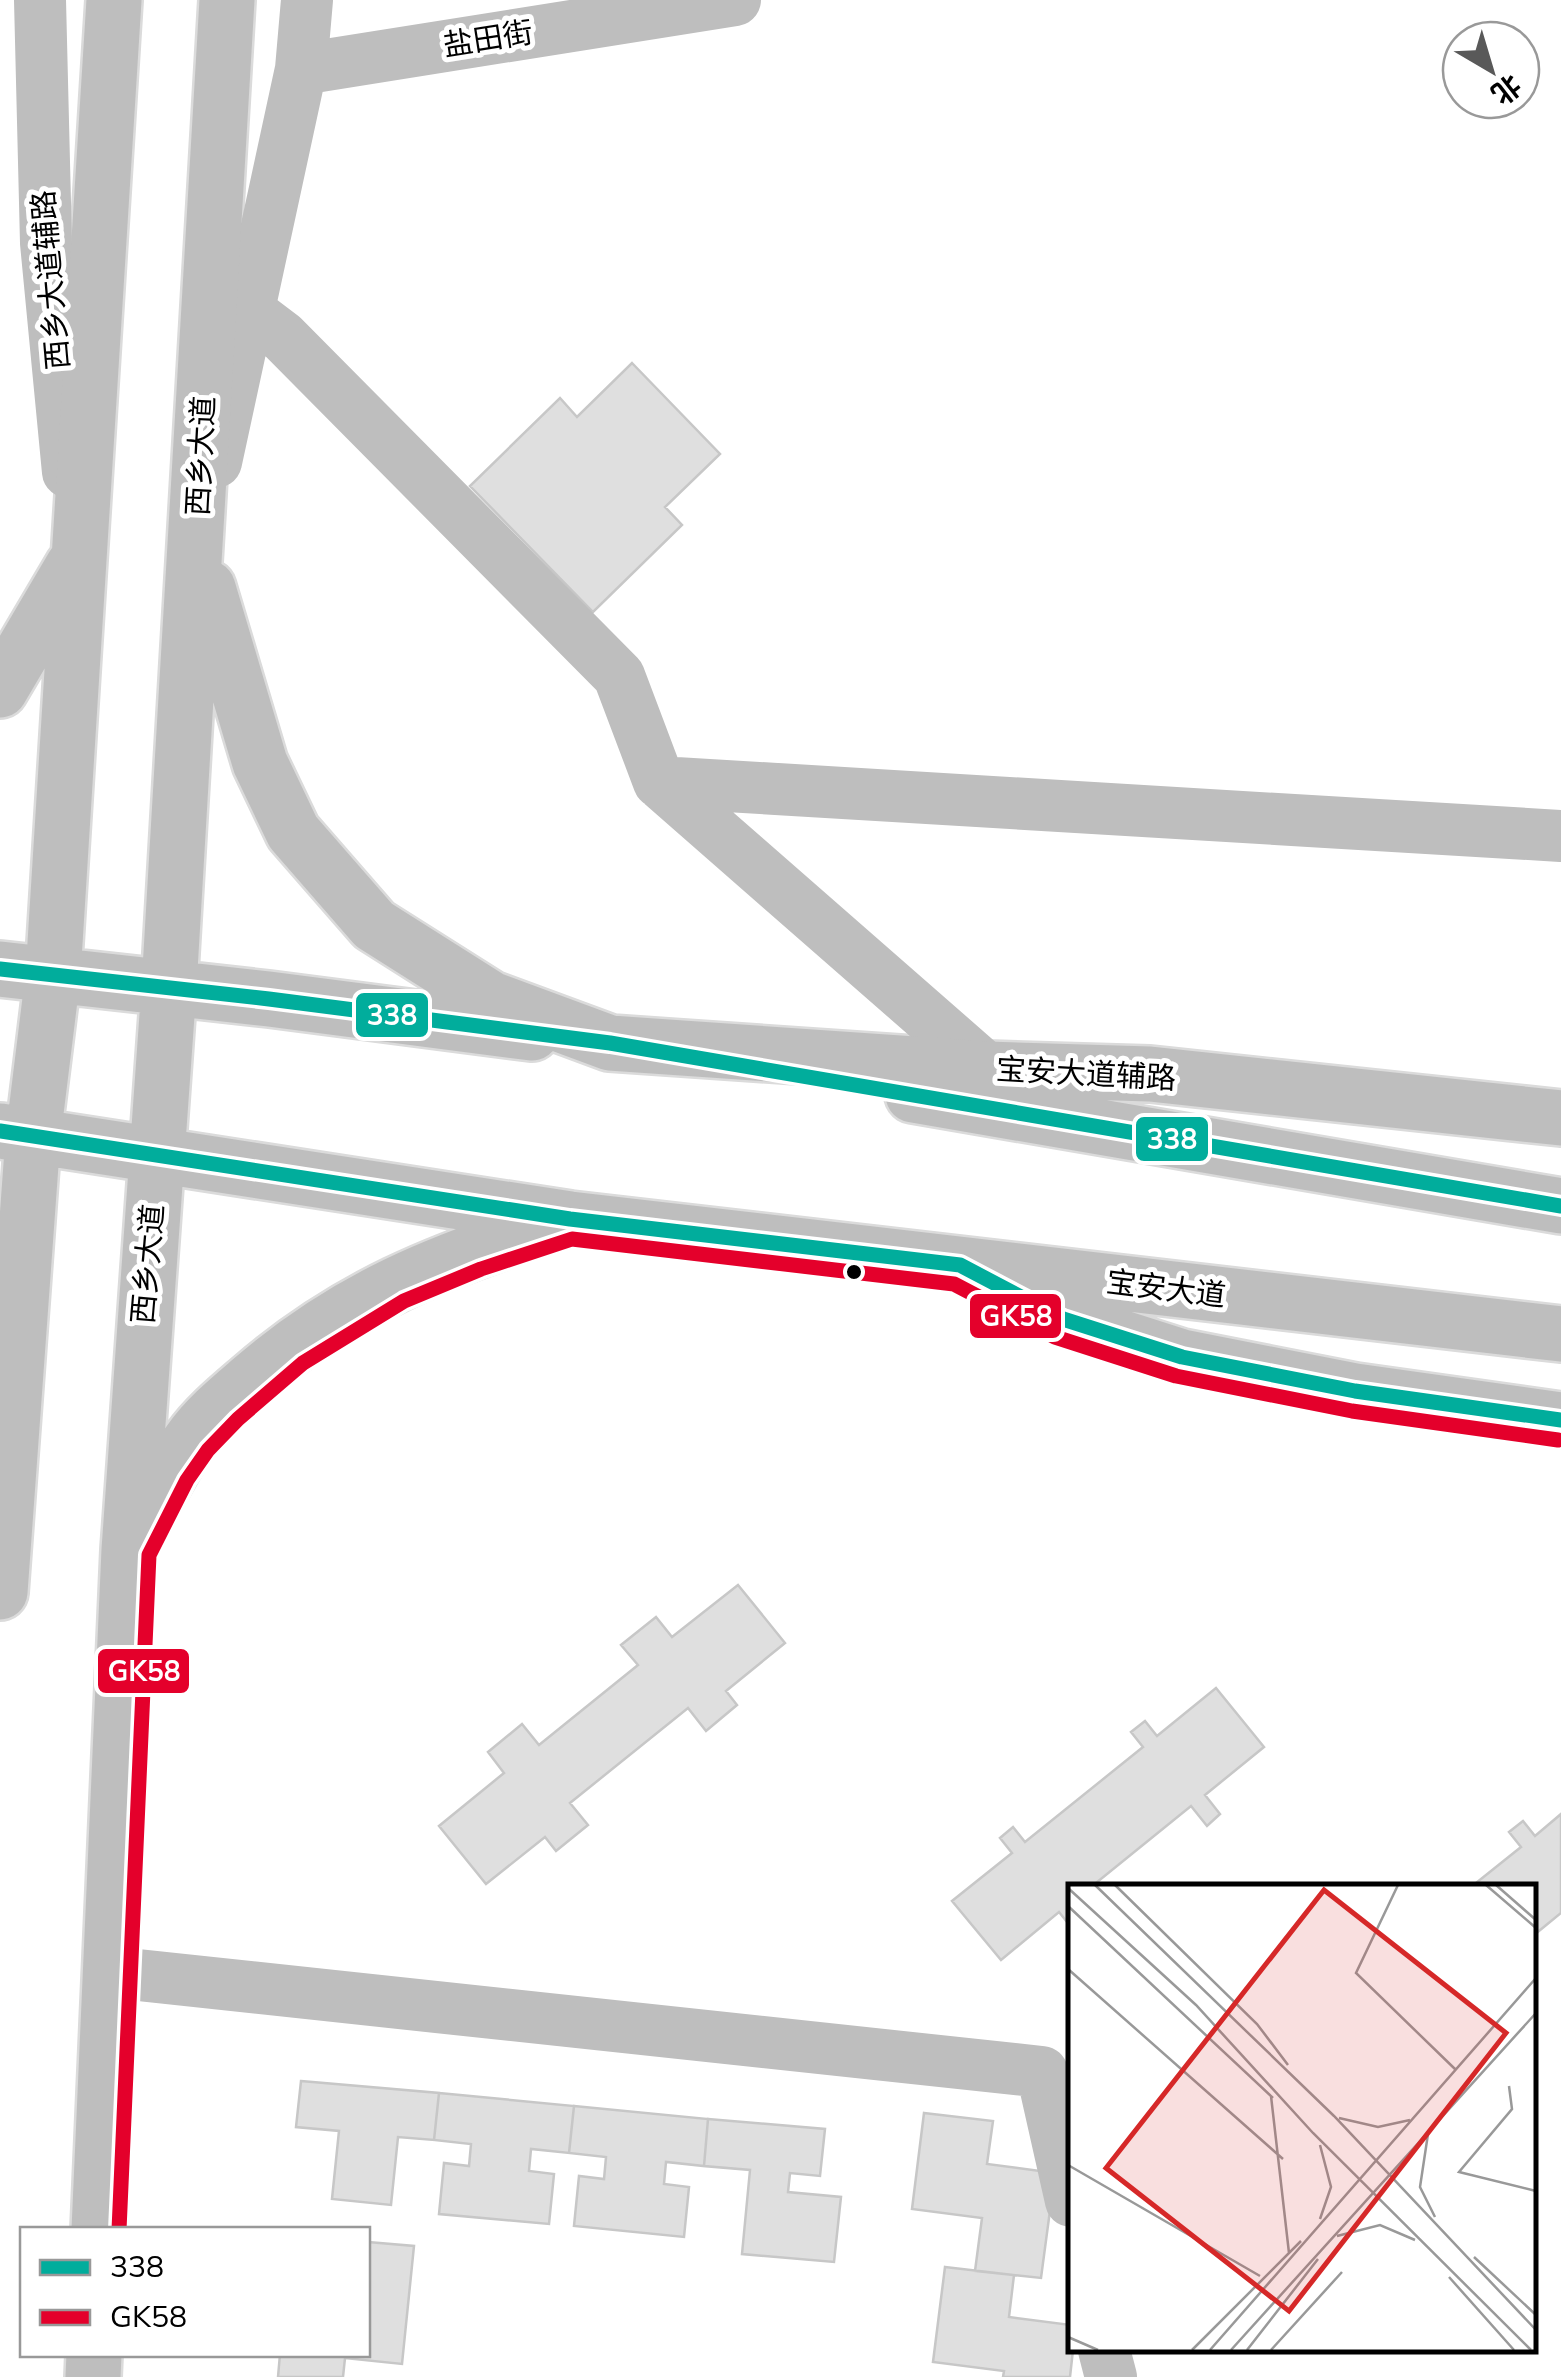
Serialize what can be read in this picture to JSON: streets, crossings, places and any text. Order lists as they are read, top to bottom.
{
  "streets": {
    "main road": ["西乡大道", "宝安大道辅路", "宝安大道"],
    "street": ["盐田街", "西乡大道辅路"]
  },
  "crossings": [
    ["西乡大道", "宝安大道"]
  ],
  "lines": ["transit line 338", "transit line GK58"],
  "legend": ["338", "GK58"],
  "north": "bottom right"
}
